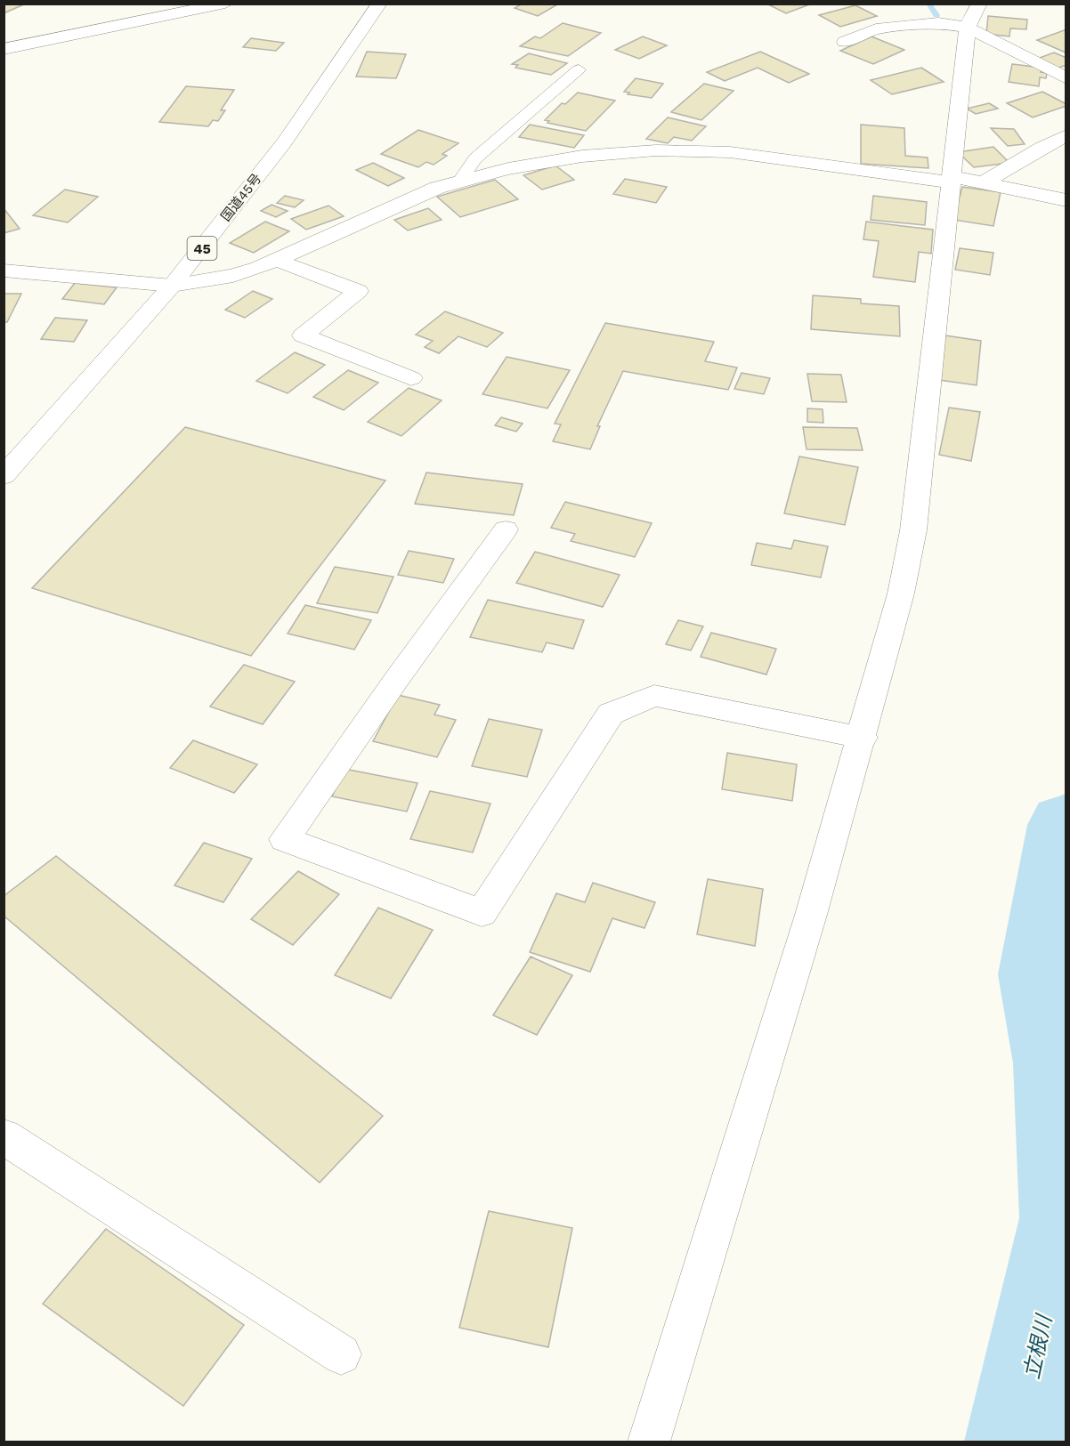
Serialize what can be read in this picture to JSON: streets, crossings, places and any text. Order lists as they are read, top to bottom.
{
  "streets": {
    "main road": ["国道45号", "45"]
  },
  "water": ["立根川"]
}
